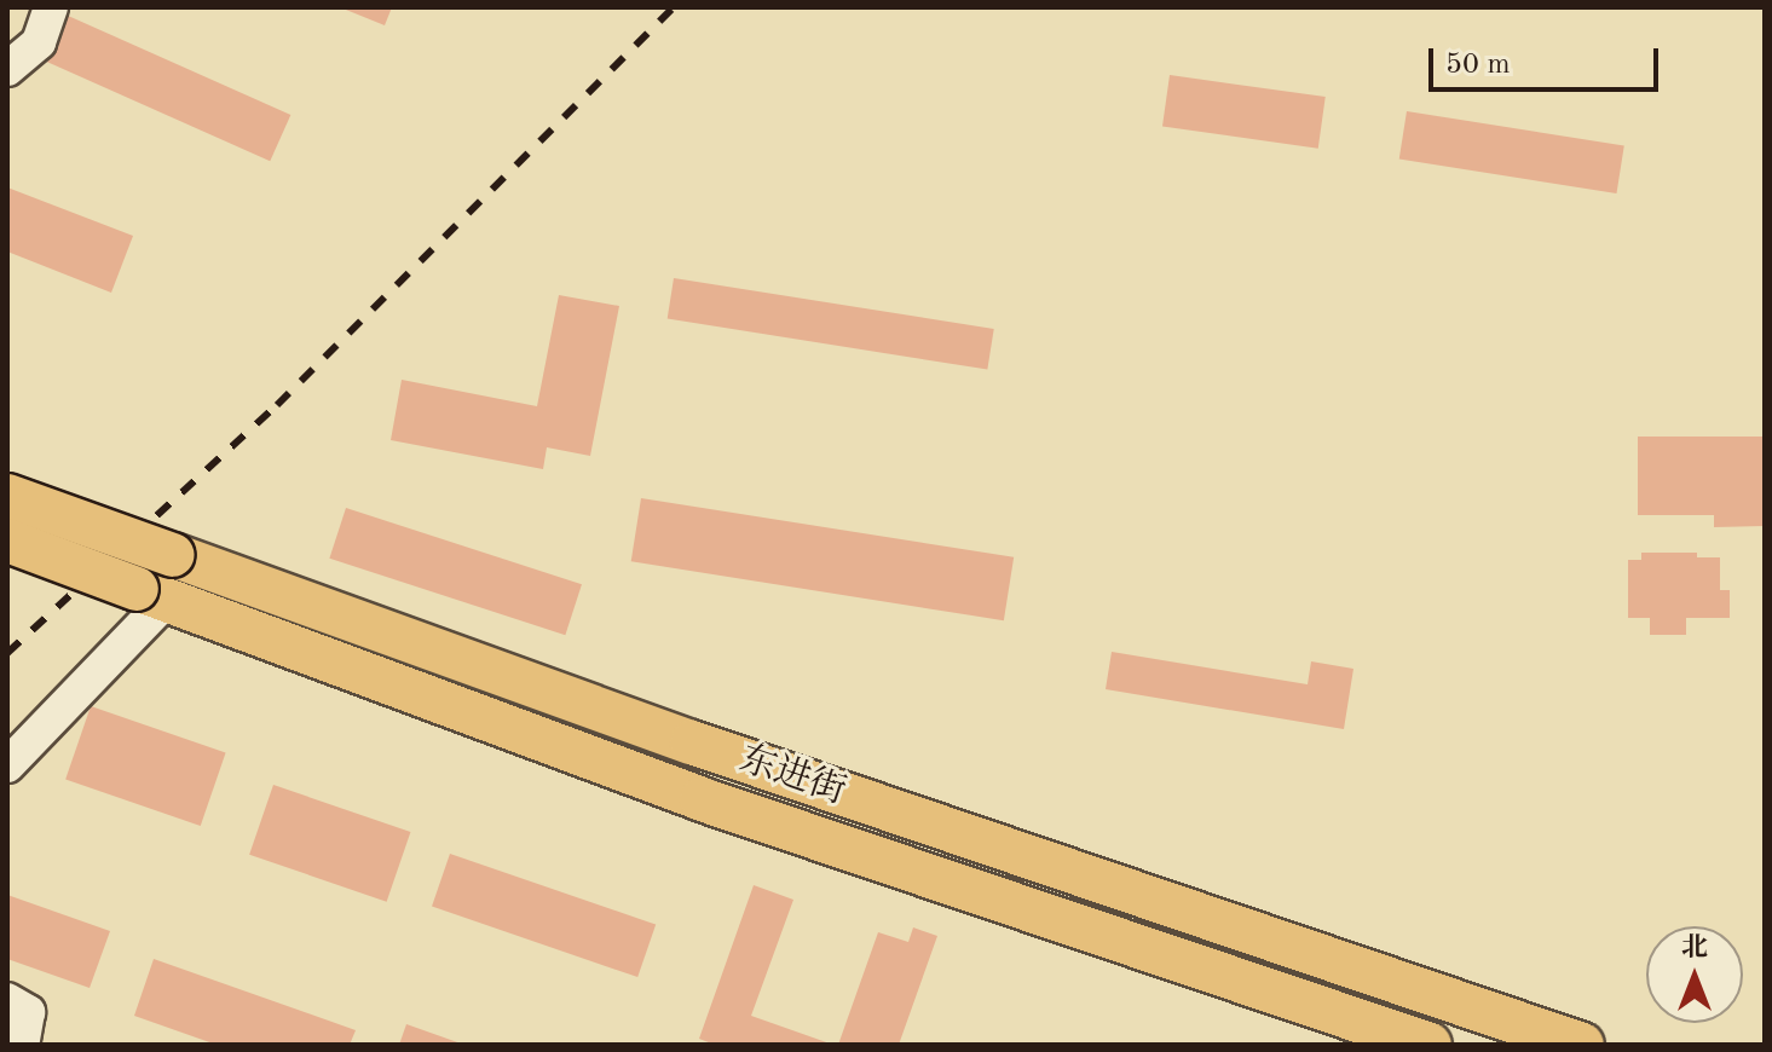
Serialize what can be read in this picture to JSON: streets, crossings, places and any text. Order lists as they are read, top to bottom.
{
  "streets": {
    "main road": ["东进街"]
  },
  "scale_bar": "50 m",
  "north": "top"
}
